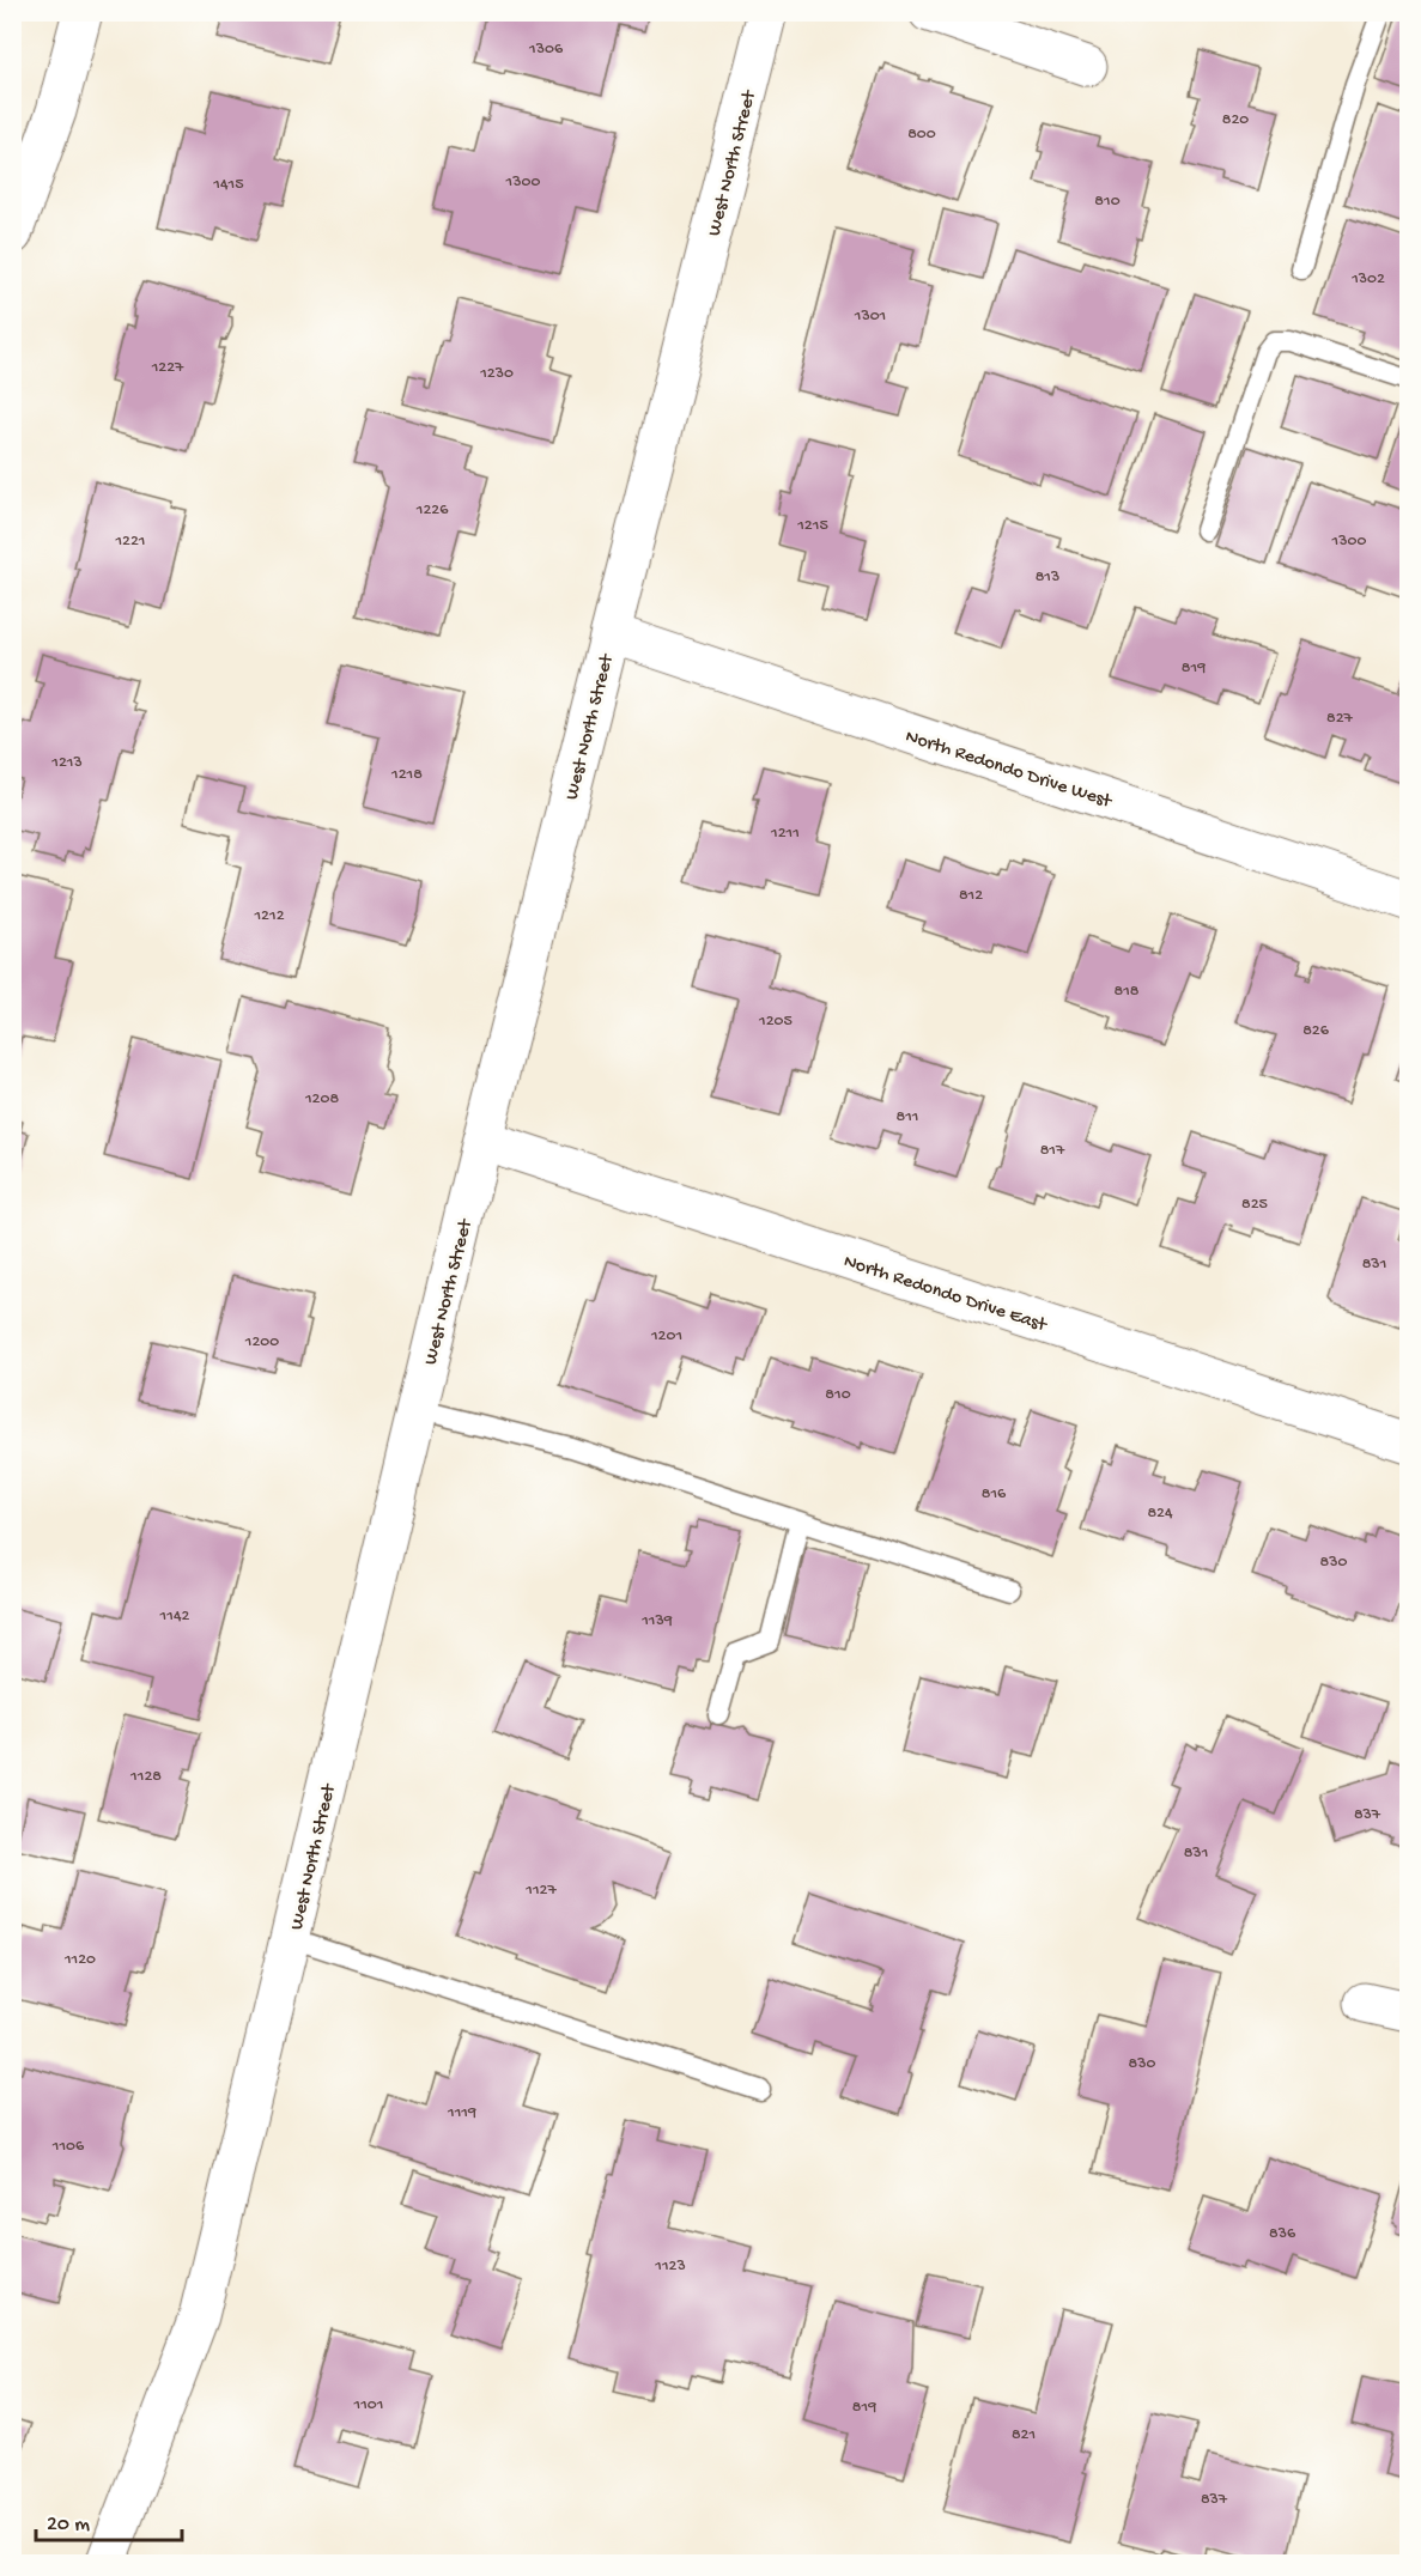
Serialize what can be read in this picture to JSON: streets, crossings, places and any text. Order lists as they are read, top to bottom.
{
  "streets": {
    "street": ["West North Street", "North Redondo Drive West", "North Redondo Drive East"]
  },
  "crossings": [
    ["West North Street", "North Redondo Drive West"],
    ["West North Street", "North Redondo Drive East"]
  ],
  "house_numbers": [
    "1306",
    "820",
    "800",
    "1300",
    "1415",
    "810",
    "1302",
    "1301",
    "1227",
    "1230",
    "1226",
    "1215",
    "1221",
    "1300",
    "813",
    "819",
    "827",
    "1213",
    "1218",
    "1211",
    "812",
    "1212",
    "818",
    "1205",
    "826",
    "1208",
    "811",
    "817",
    "825",
    "831",
    "1201",
    "1200",
    "810",
    "816",
    "824",
    "830",
    "1142",
    "1139",
    "1128",
    "837",
    "831",
    "1127",
    "1120",
    "830",
    "1119",
    "1106",
    "836",
    "1123",
    "1101",
    "819",
    "821",
    "837"
  ],
  "scale_bar": "20 m"
}
